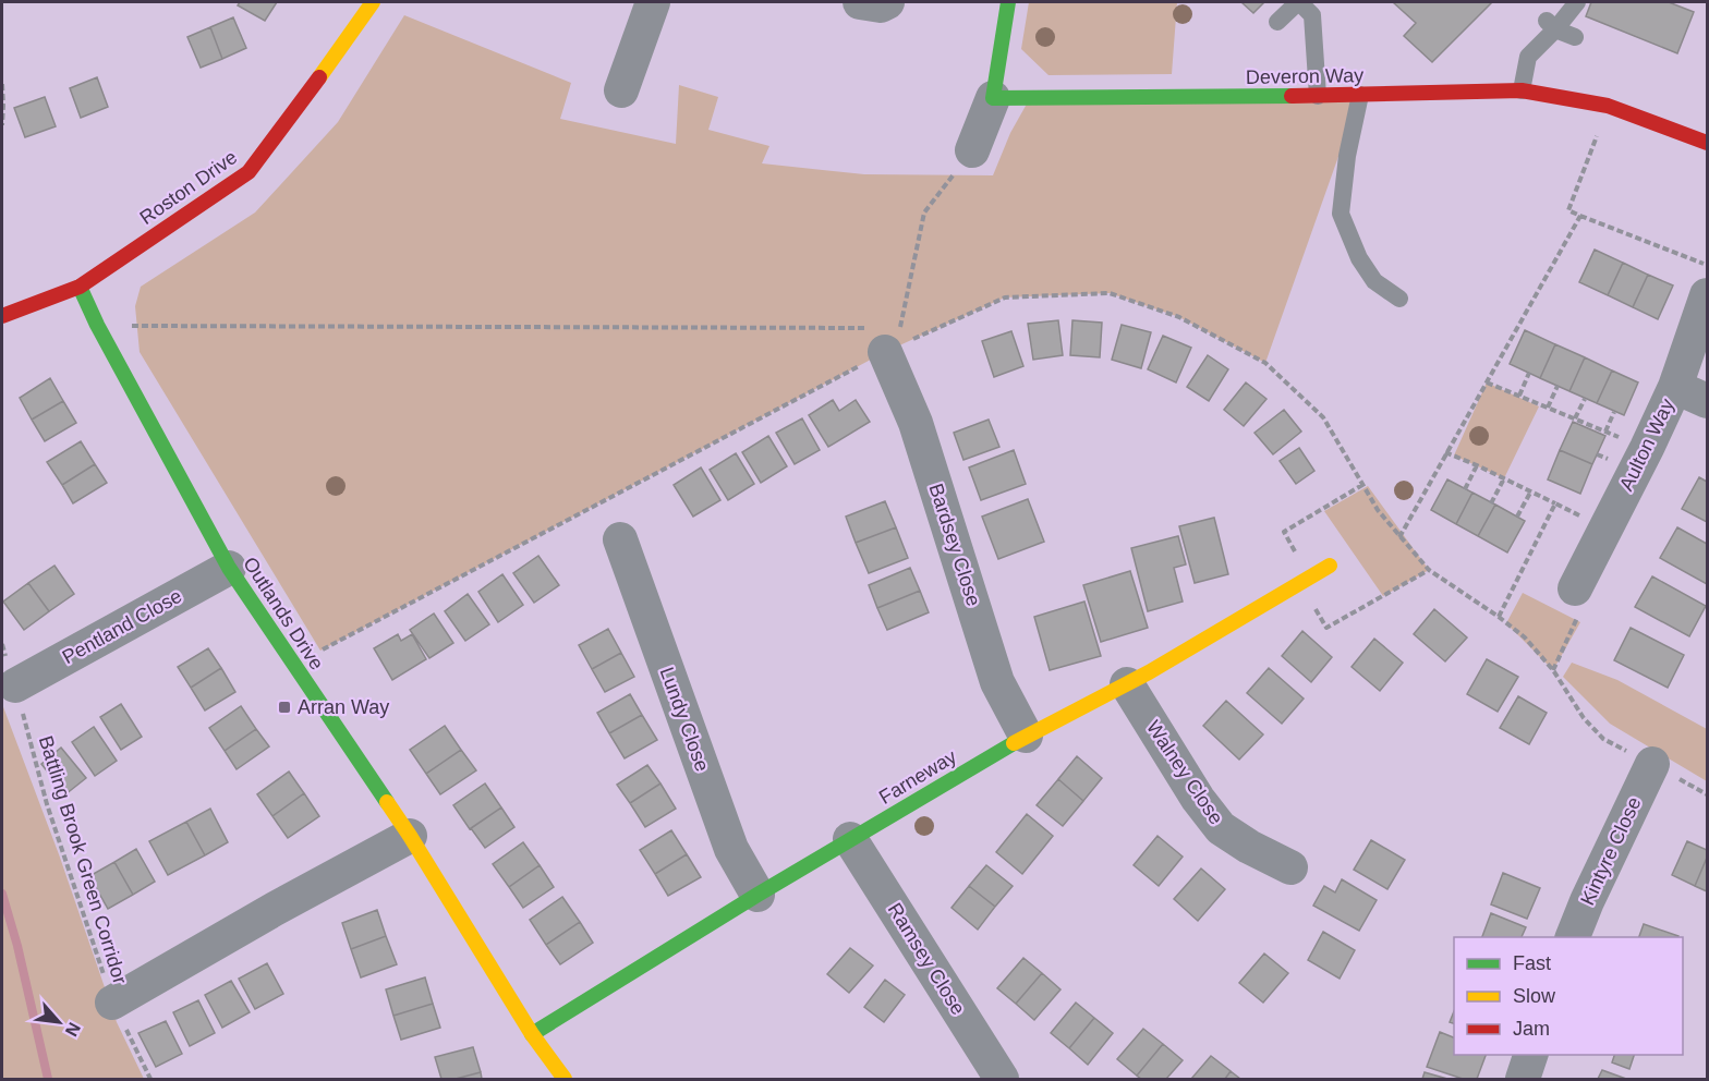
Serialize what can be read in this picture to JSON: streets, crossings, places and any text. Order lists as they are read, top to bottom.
{
  "streets": {
    "street": [
      "Deveron Way",
      "Roston Drive",
      "Aulton Way",
      "Bardsey Close",
      "Outlands Drive",
      "Pentland Close",
      "Lundy Close",
      "Walney Close",
      "Farneway",
      "Kintyre Close",
      "Ramsey Close"
    ],
    "path": ["Battling Brook Green Corridor"]
  },
  "crossings": [
    ["Roston Drive", "Outlands Drive"],
    ["Bardsey Close", "Farneway"],
    ["Outlands Drive", "Pentland Close"],
    ["Outlands Drive", "Farneway"],
    ["Pentland Close", "Battling Brook Green Corridor"],
    ["Lundy Close", "Farneway"],
    ["Walney Close", "Farneway"],
    ["Farneway", "Ramsey Close"]
  ],
  "places": {
    "transit": ["Arran Way"]
  },
  "legend": ["Fast", "Slow", "Jam"],
  "north": "bottom right"
}
